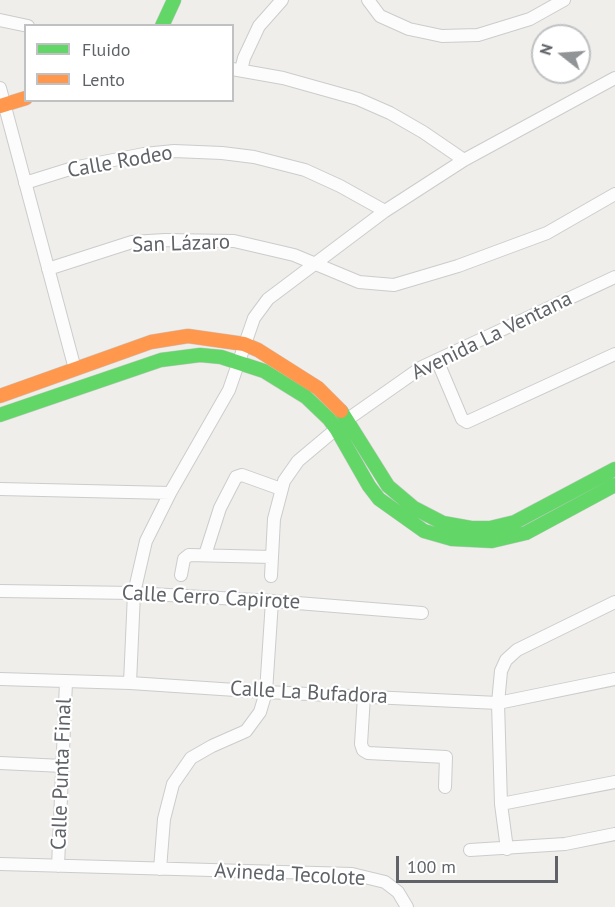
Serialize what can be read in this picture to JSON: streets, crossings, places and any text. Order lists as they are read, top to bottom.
{
  "streets": {
    "street": [
      "Calle Rodeo",
      "San Lázaro",
      "Avenida La Ventana",
      "Calle Cerro Capirote",
      "Calle La Bufadora",
      "Calle Punta Final",
      "Avineda Tecolote"
    ]
  },
  "crossings": [
    ["Calle La Bufadora", "Calle Punta Final"],
    ["Calle Punta Final", "Avineda Tecolote"]
  ],
  "legend": ["Fluido", "Lento"],
  "scale_bar": "100 m",
  "north": "left"
}
